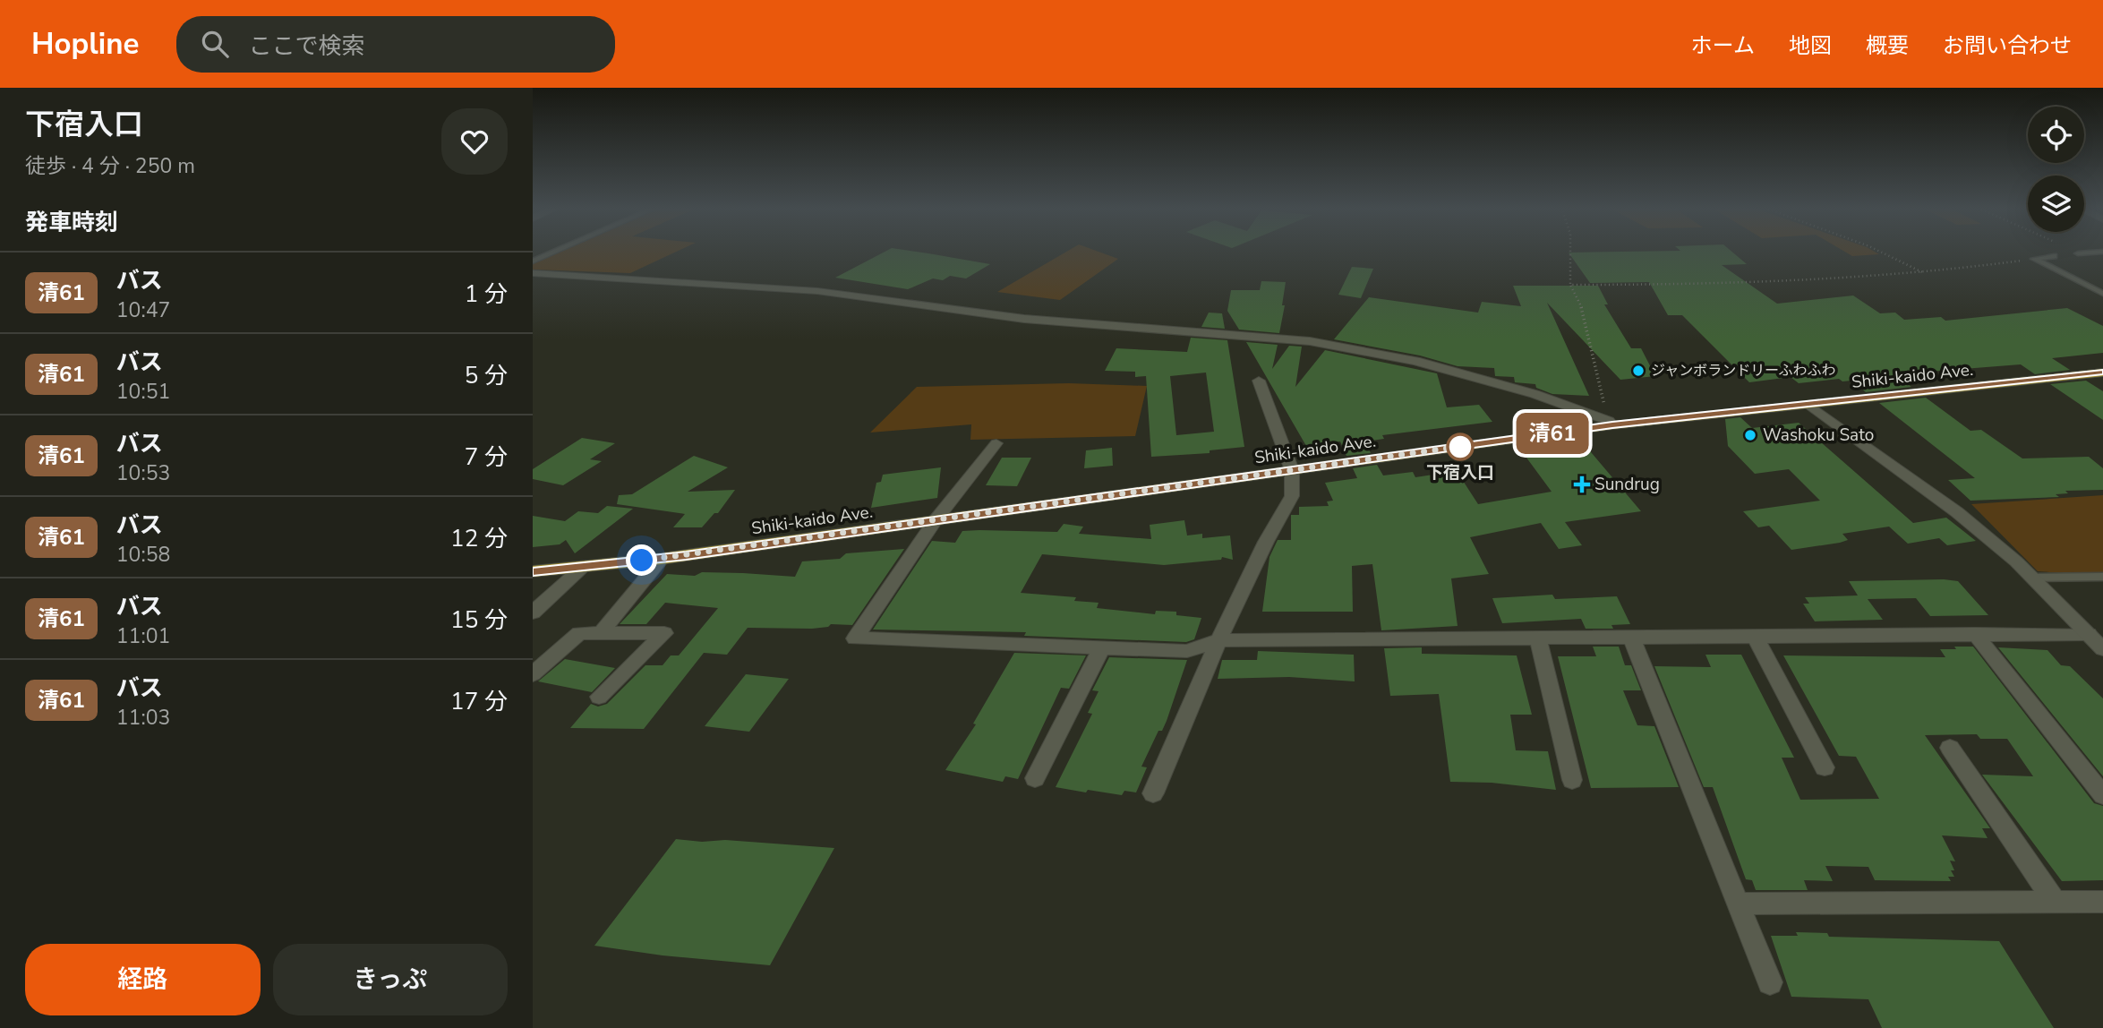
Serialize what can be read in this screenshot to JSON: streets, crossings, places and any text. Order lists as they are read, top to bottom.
{
  "streets": {
    "main road": ["Shiki-kaido Ave."]
  },
  "places": {
    "other": ["ジャンボランドリーふわふわ", "Washoku Sato", "下宿入口"],
    "health": ["Sundrug"]
  },
  "lines": ["bus line 清61"],
  "page": {
    "header": "Hopline",
    "search": "ここで検索",
    "nav": [
      "ホーム",
      "地図",
      "概要",
      "お問い合わせ"
    ],
    "heading": [
      ["下宿入口", "徒歩 · 4 分 · 250 m"],
      "発車時刻"
    ],
    "on_map": "清61",
    "list": [
      {
        "mark": "清61",
        "name": "バス",
        "note": "10:47",
        "value": "1 分"
      },
      {
        "mark": "清61",
        "name": "バス",
        "note": "10:51",
        "value": "5 分"
      },
      {
        "mark": "清61",
        "name": "バス",
        "note": "10:53",
        "value": "7 分"
      },
      {
        "mark": "清61",
        "name": "バス",
        "note": "10:58",
        "value": "12 分"
      },
      {
        "mark": "清61",
        "name": "バス",
        "note": "11:01",
        "value": "15 分"
      },
      {
        "mark": "清61",
        "name": "バス",
        "note": "11:03",
        "value": "17 分"
      }
    ],
    "buttons": ["経路", "きっぷ"]
  }
}
